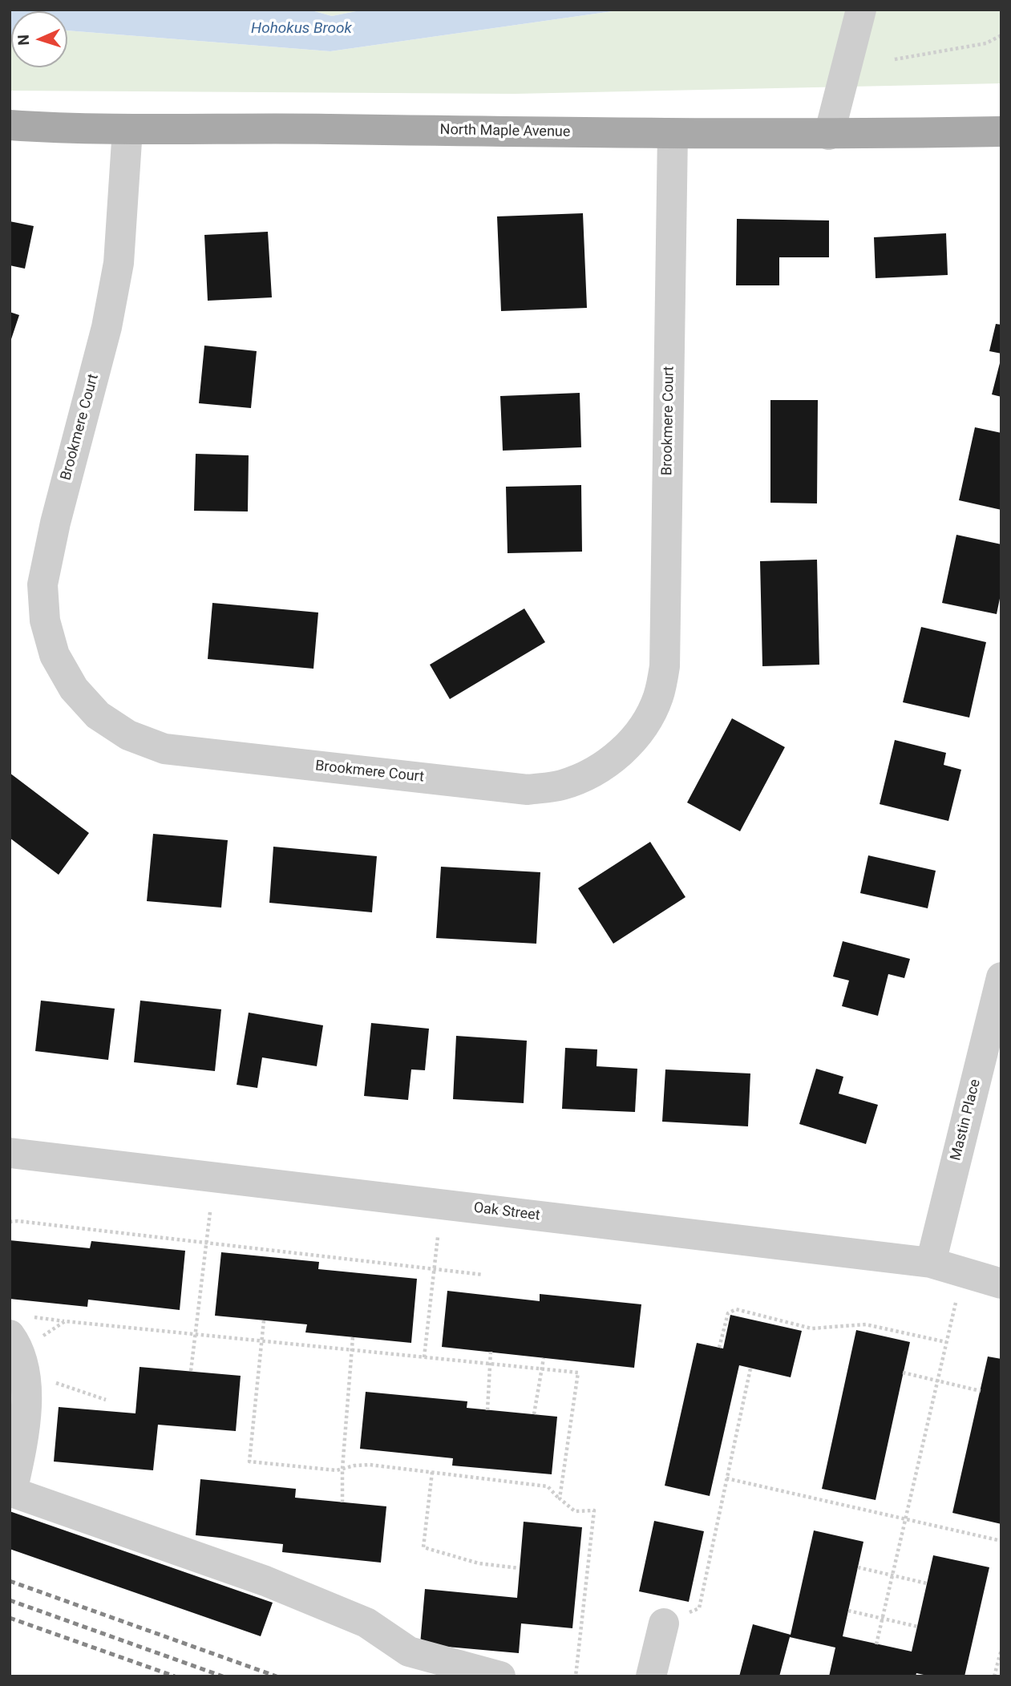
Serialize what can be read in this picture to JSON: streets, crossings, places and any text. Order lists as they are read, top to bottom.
{
  "streets": {
    "main road": ["North Maple Avenue"],
    "street": ["Brookmere Court", "Mastin Place", "Oak Street"]
  },
  "crossings": [
    ["North Maple Avenue", "Brookmere Court"],
    ["Mastin Place", "Oak Street"]
  ],
  "water": ["Hohokus Brook"],
  "north": "left"
}
